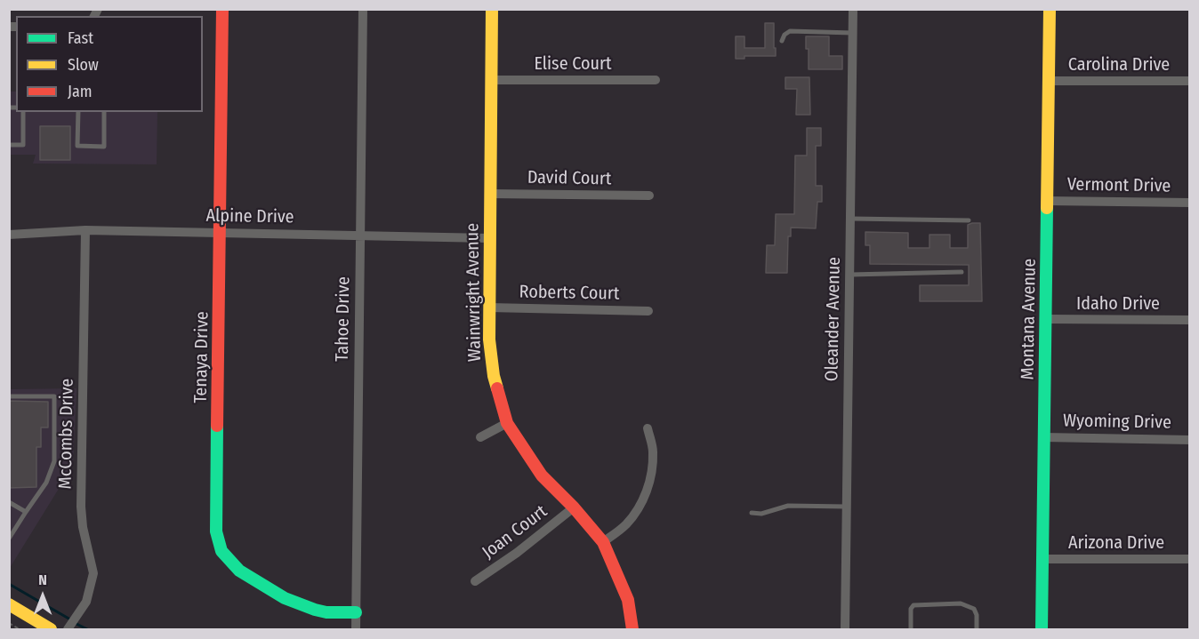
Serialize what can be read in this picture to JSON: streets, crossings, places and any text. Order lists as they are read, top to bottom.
{
  "streets": {
    "street": [
      "Elise Court",
      "Carolina Drive",
      "David Court",
      "Vermont Drive",
      "Alpine Drive",
      "Wainwright Avenue",
      "Roberts Court",
      "Idaho Drive",
      "Tahoe Drive",
      "Oleander Avenue",
      "Montana Avenue",
      "Tenaya Drive",
      "Wyoming Drive",
      "McCombs Drive",
      "Joan Court",
      "Arizona Drive"
    ]
  },
  "crossings": [
    ["Elise Court", "Wainwright Avenue"],
    ["Carolina Drive", "Montana Avenue"],
    ["David Court", "Wainwright Avenue"],
    ["Vermont Drive", "Montana Avenue"],
    ["Alpine Drive", "Wainwright Avenue"],
    ["Alpine Drive", "Tahoe Drive"],
    ["Alpine Drive", "Tenaya Drive"],
    ["Alpine Drive", "McCombs Drive"],
    ["Wainwright Avenue", "Roberts Court"],
    ["Wainwright Avenue", "Joan Court"],
    ["Idaho Drive", "Montana Avenue"],
    ["Tahoe Drive", "Tenaya Drive"],
    ["Montana Avenue", "Wyoming Drive"],
    ["Montana Avenue", "Arizona Drive"]
  ],
  "legend": ["Fast", "Slow", "Jam"],
  "north": "top"
}
